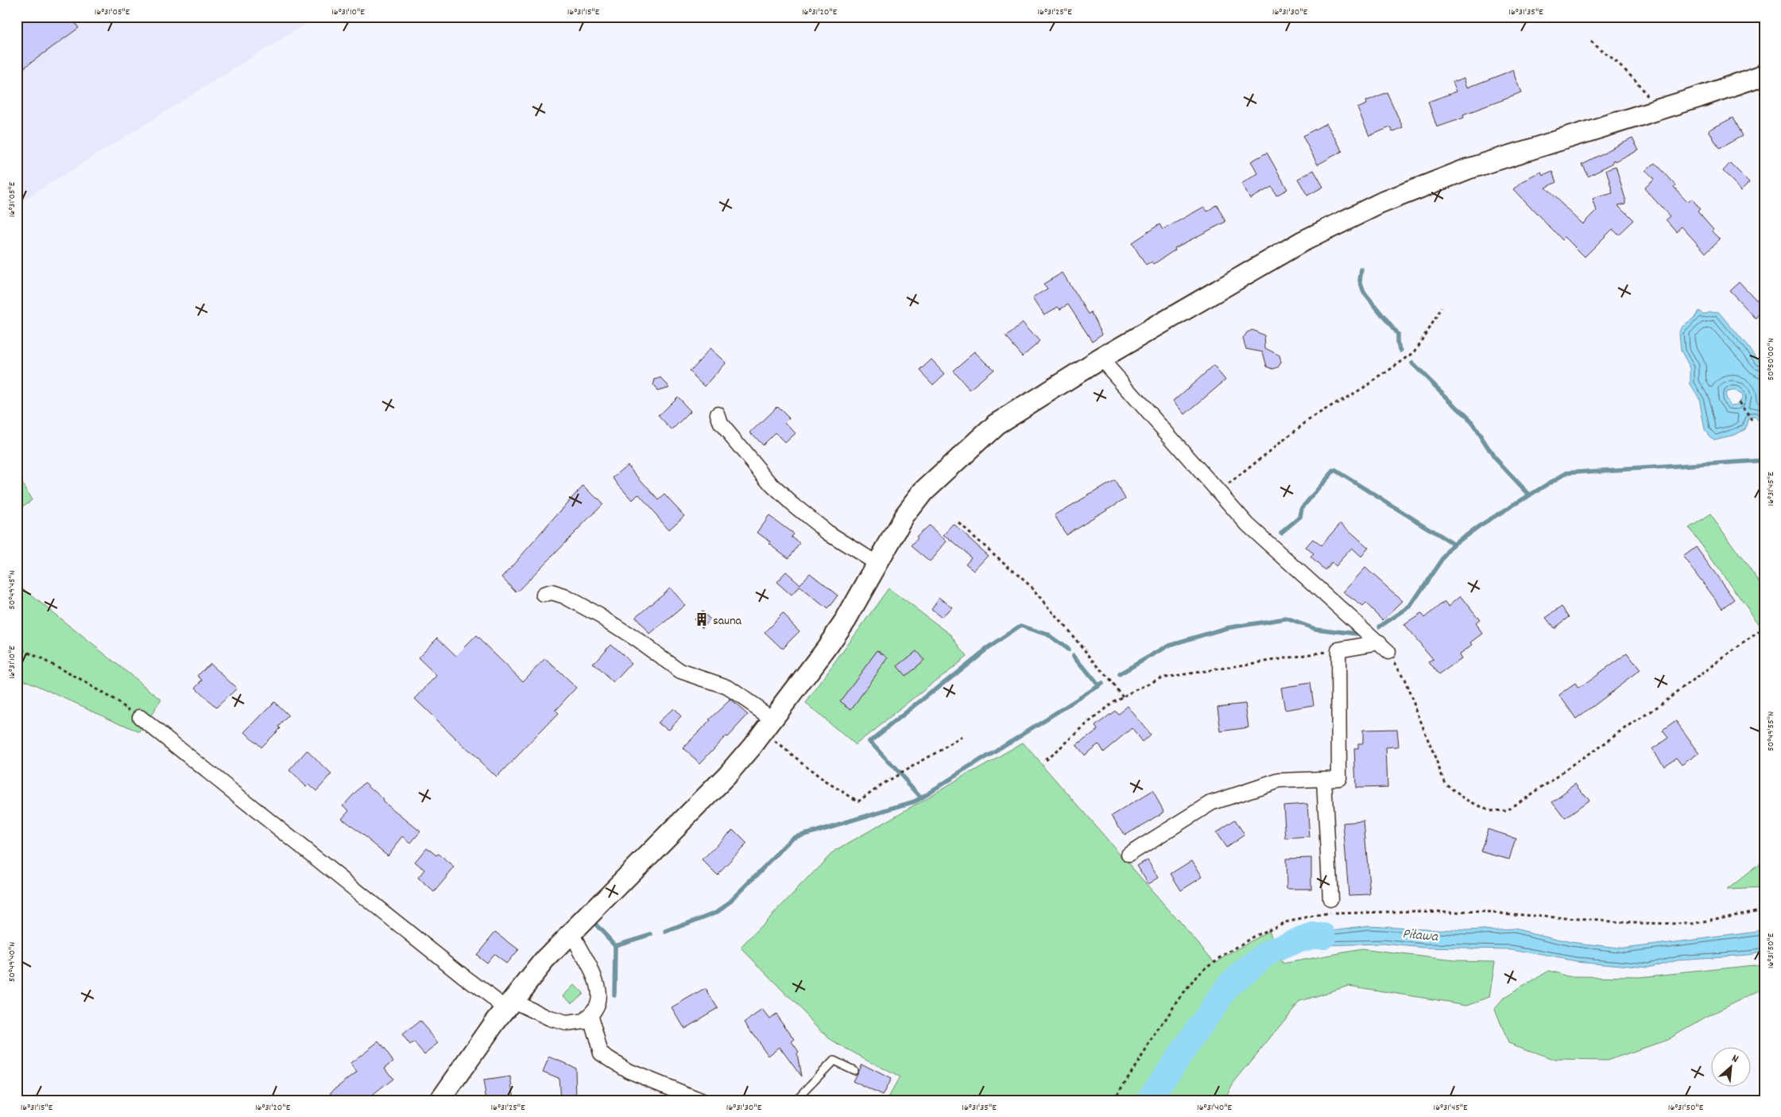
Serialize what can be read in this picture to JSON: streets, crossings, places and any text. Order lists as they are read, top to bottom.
{
  "water": ["Piława"],
  "places": {
    "building": ["sauna"]
  },
  "north": "top right",
  "coordinates": [
    "16°31'05\"E",
    "16°31'10\"E",
    "16°31'15\"E",
    "16°31'20\"E",
    "16°31'25\"E",
    "16°31'30\"E",
    "16°31'35\"E",
    "50°50'00\"N",
    "16°31'45\"E",
    "50°49'45\"N",
    "50°49'55\"N",
    "16°31'50\"E",
    "50°49'40\"N",
    "16°31'40\"E"
  ]
}
